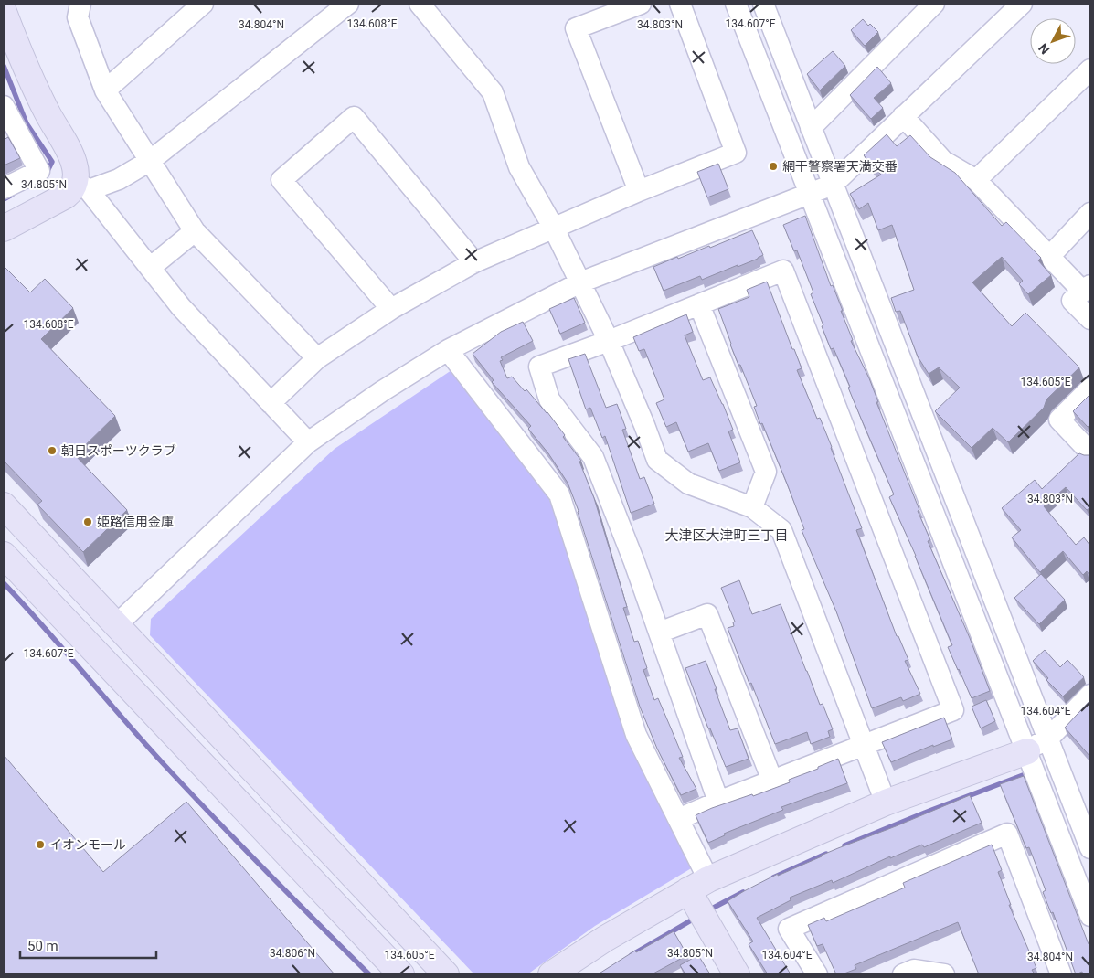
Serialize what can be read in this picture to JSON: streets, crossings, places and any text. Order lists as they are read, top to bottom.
{
  "districts": ["大津区大津町三丁目"],
  "places": [
    "網干警察署天満交番",
    "朝日スポーツクラブ",
    "姫路信用金庫",
    "イオンモール"
  ],
  "scale_bar": "50 m",
  "north": "bottom left",
  "coordinates": [
    "134.608°E",
    "134.607°E",
    "34.804°N",
    "34.803°N",
    "34.805°N",
    "134.605°E",
    "134.604°E",
    "34.806°N"
  ]
}
